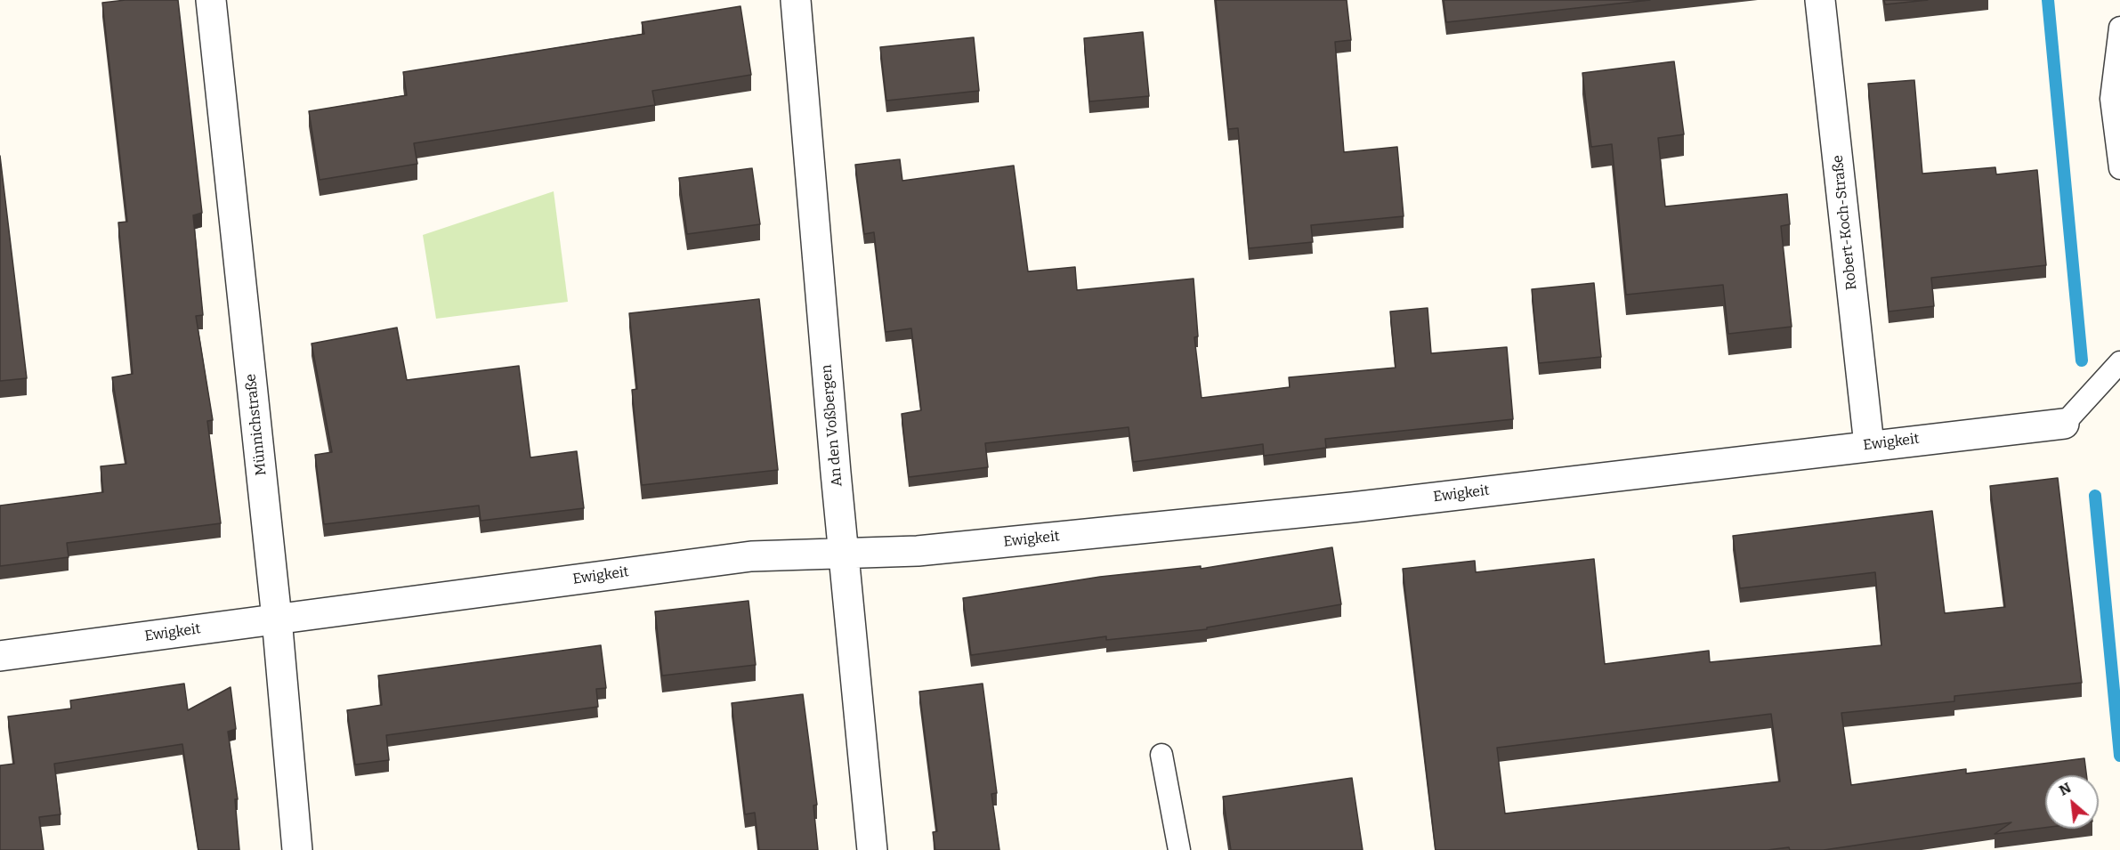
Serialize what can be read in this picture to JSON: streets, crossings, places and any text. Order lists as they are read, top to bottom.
{
  "streets": {
    "street": [
      "Robert-Koch-Straße",
      "Münnichstraße",
      "An den Voßbergen",
      "Ewigkeit"
    ]
  },
  "crossings": [
    ["Robert-Koch-Straße", "Ewigkeit"],
    ["Münnichstraße", "Ewigkeit"],
    ["An den Voßbergen", "Ewigkeit"]
  ],
  "north": "top left"
}
